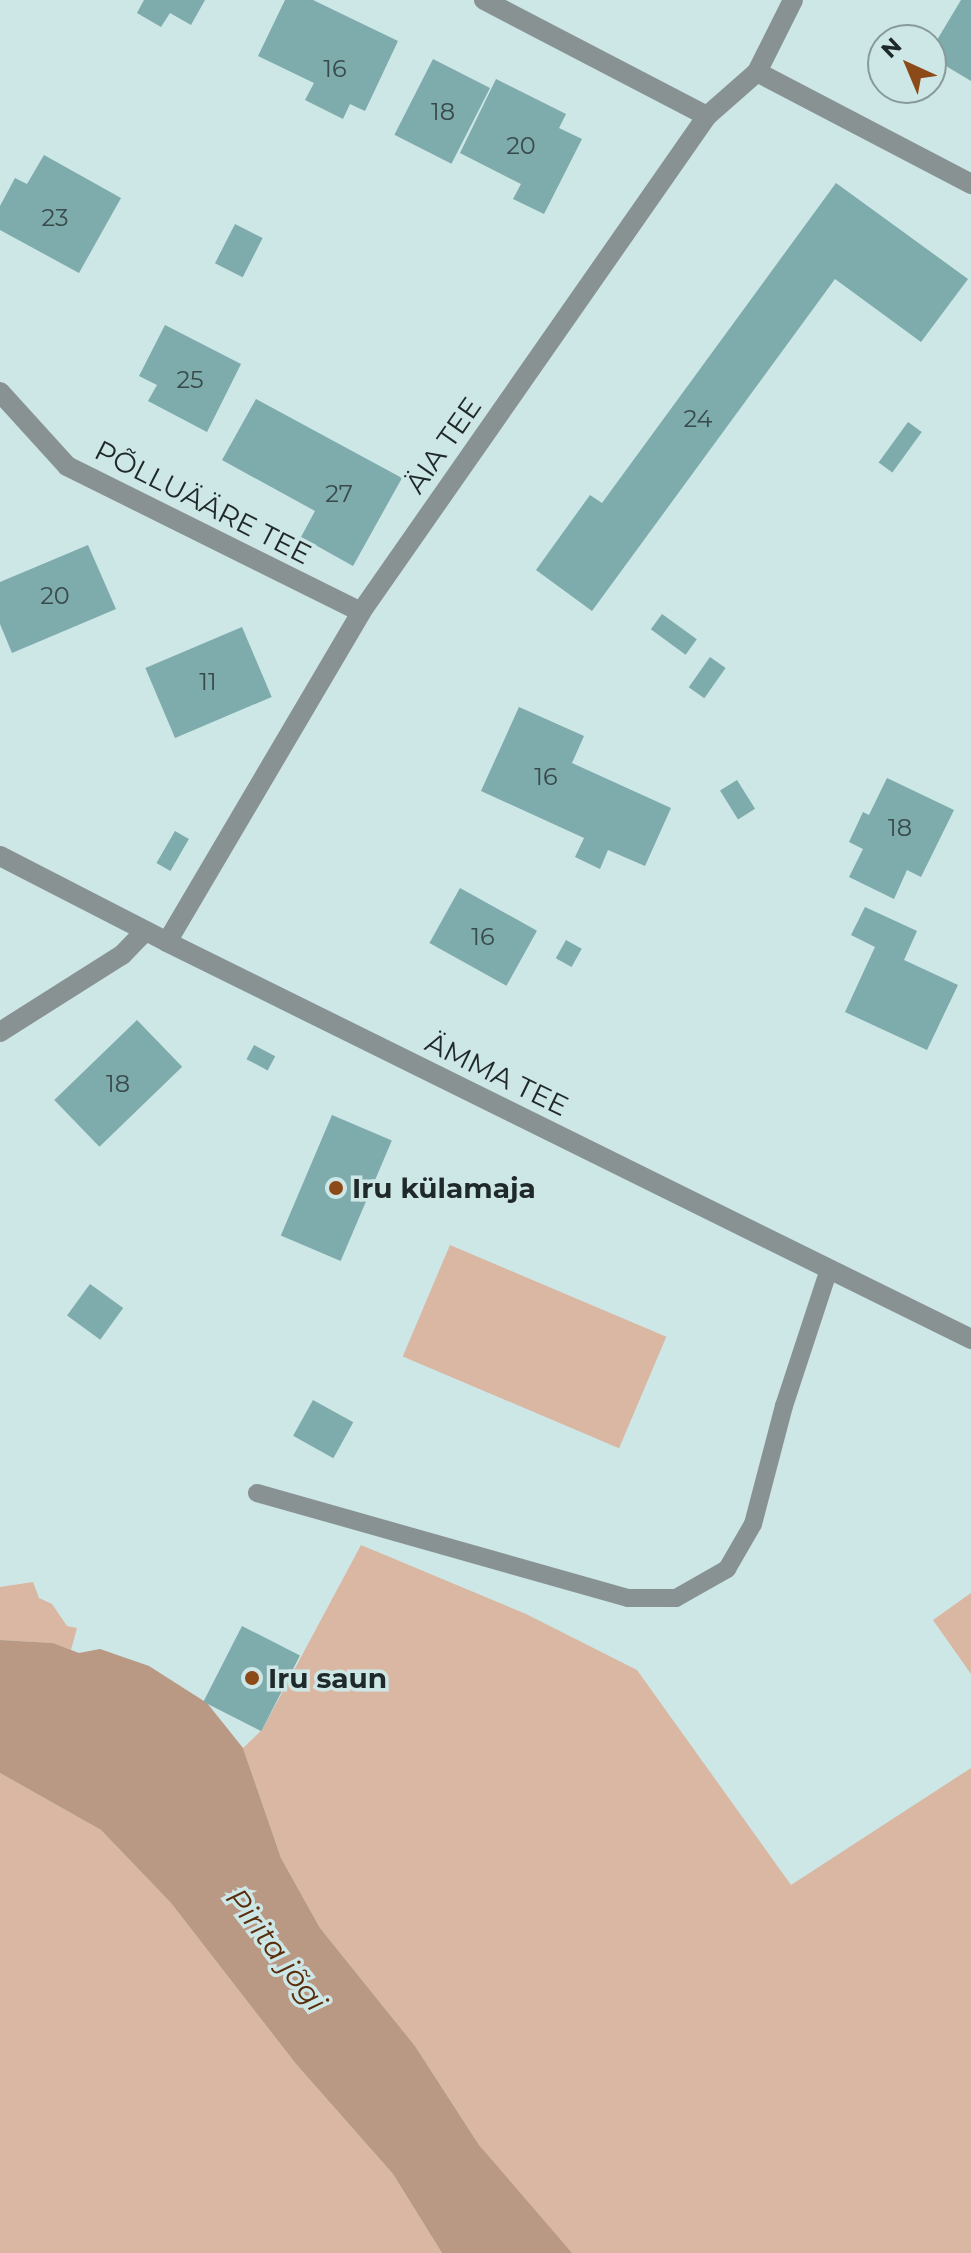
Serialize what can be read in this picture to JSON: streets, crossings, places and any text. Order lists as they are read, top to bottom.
{
  "streets": {
    "street": ["ÄIA TEE", "PÕLLUÄÄRE TEE", "ÄMMA TEE"]
  },
  "crossings": [
    ["ÄIA TEE", "PÕLLUÄÄRE TEE"],
    ["ÄIA TEE", "ÄMMA TEE"]
  ],
  "water": ["Pirita jõgi"],
  "places": ["Iru külamaja", "Iru saun"],
  "house_numbers": [
    "16",
    "18",
    "20",
    "23",
    "25",
    "24",
    "27",
    "20",
    "11",
    "16",
    "18",
    "16",
    "18"
  ],
  "north": "top left"
}
